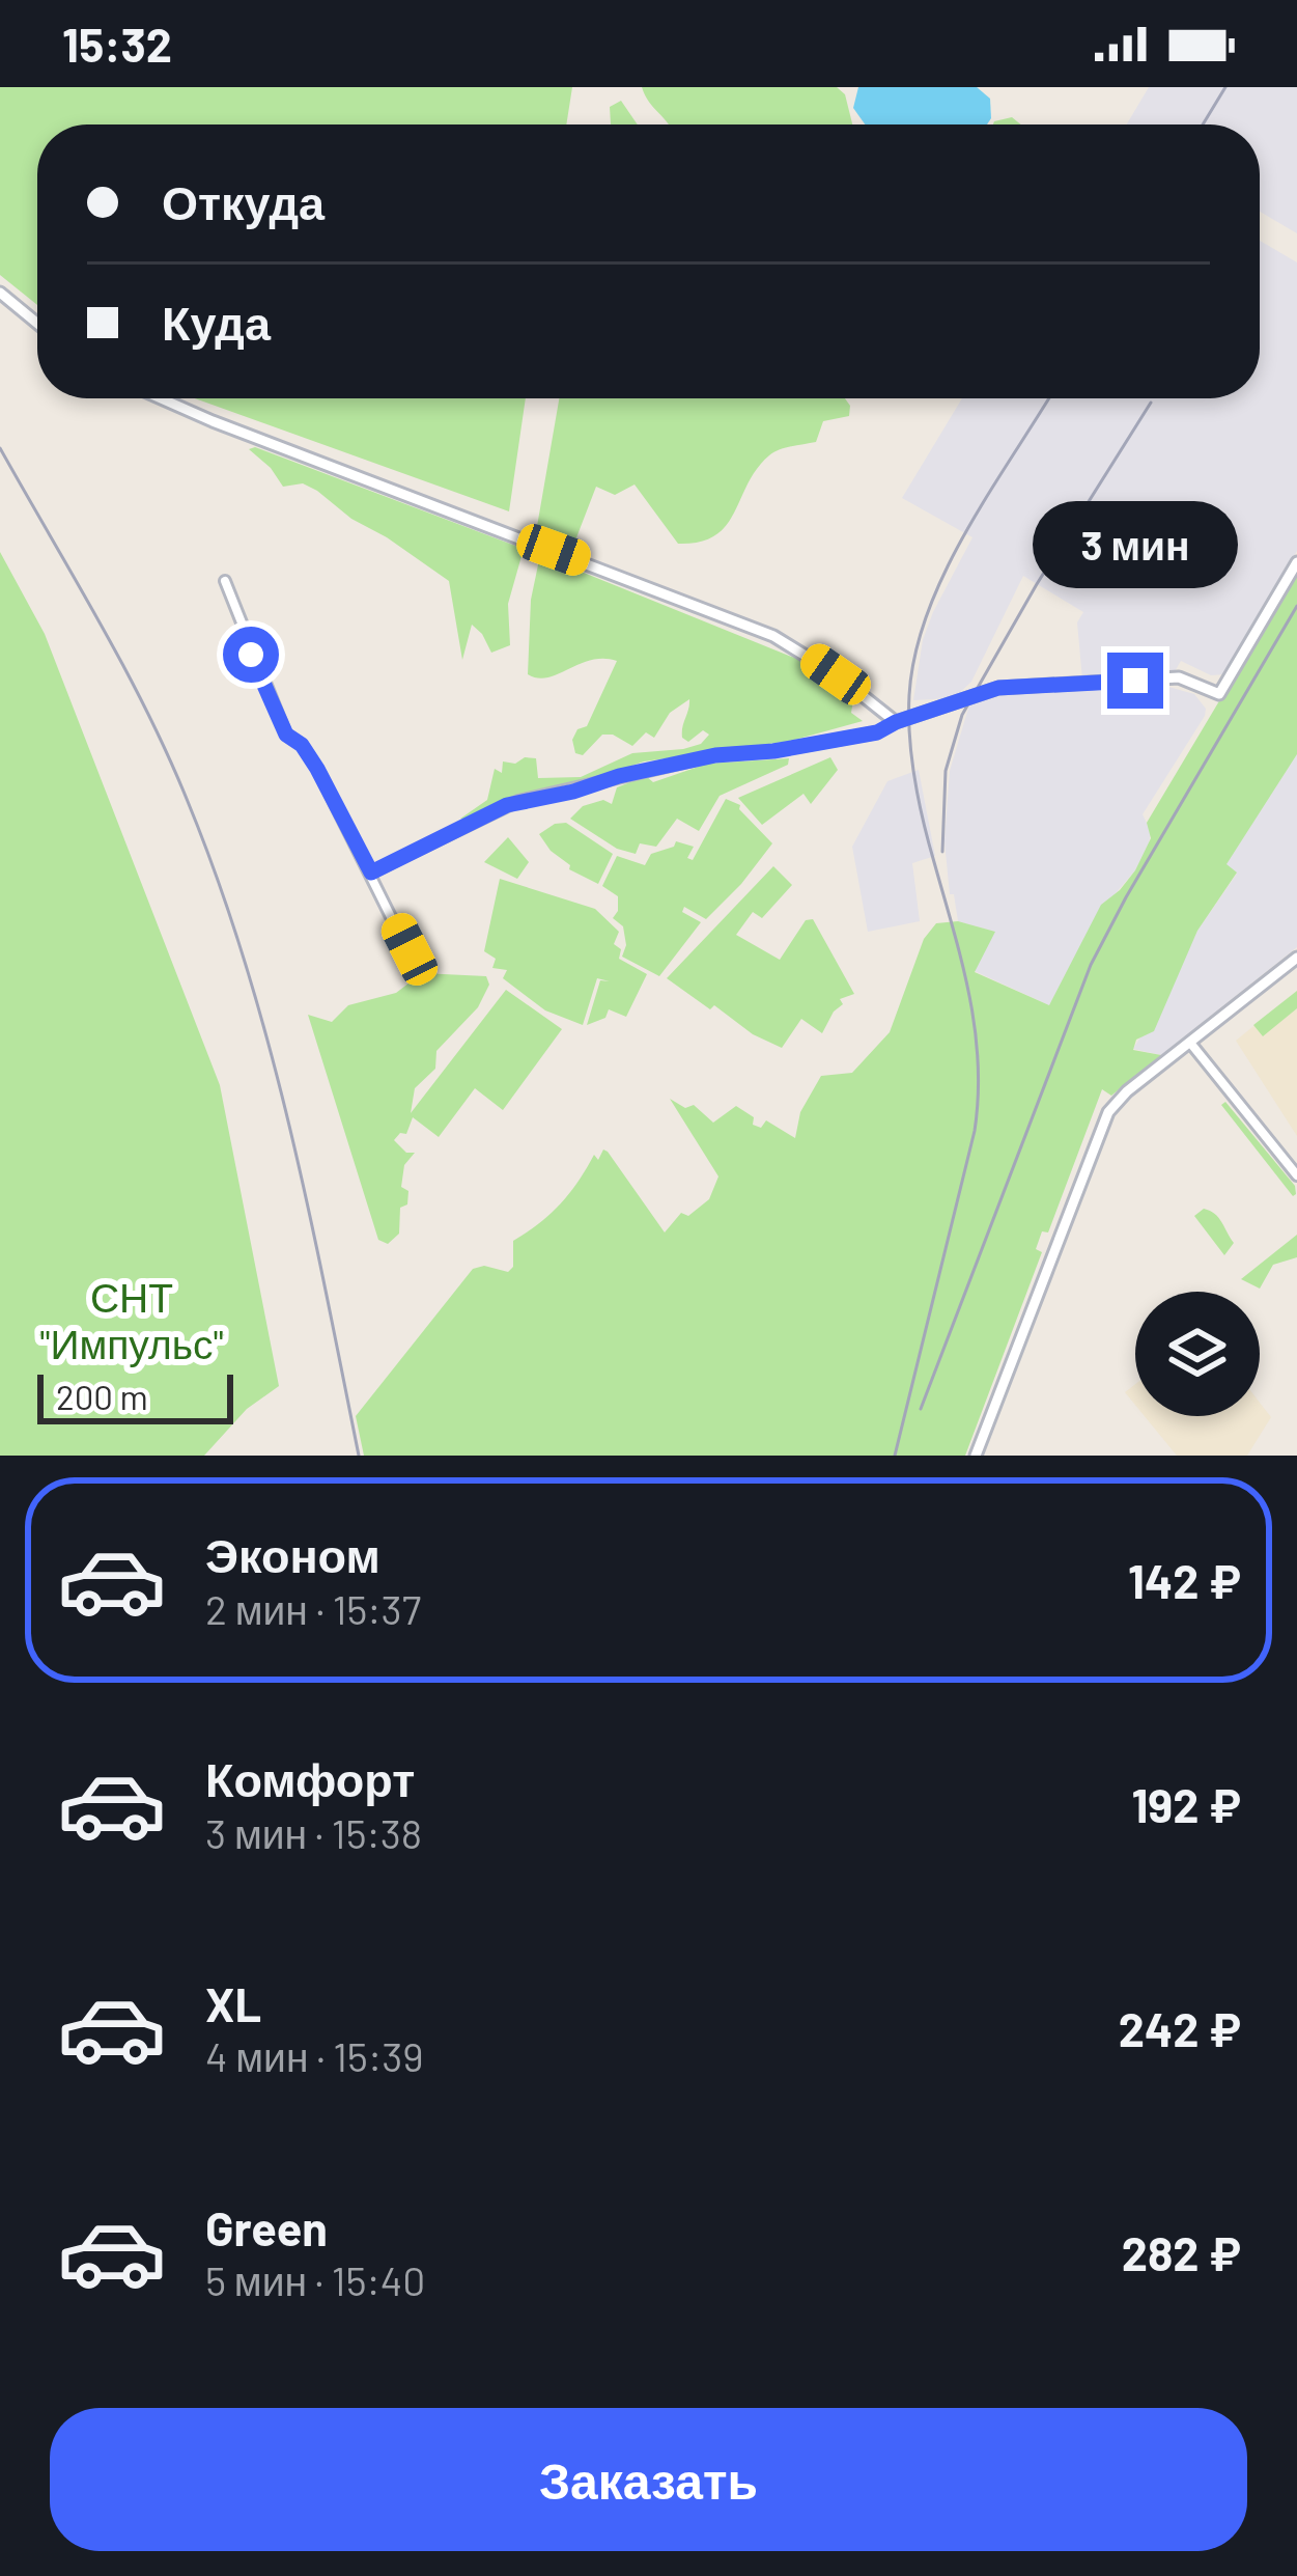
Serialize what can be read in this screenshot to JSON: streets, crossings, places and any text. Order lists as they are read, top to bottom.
{
  "parks": ["СНТ \"Импульс\""],
  "scale_bar": "200 m",
  "page": {
    "status": "15:32",
    "banner": ["Откуда", "Куда"],
    "bubble": "3 мин",
    "scale": "200 m",
    "list": [
      {
        "name": "Эконом",
        "note": "2 мин · 15:37",
        "value": "142 ₽"
      },
      {
        "name": "Комфорт",
        "note": "3 мин · 15:38",
        "value": "192 ₽"
      },
      {
        "name": "XL",
        "note": "4 мин · 15:39",
        "value": "242 ₽"
      },
      {
        "name": "Green",
        "note": "5 мин · 15:40",
        "value": "282 ₽"
      }
    ],
    "buttons": "Заказать"
  }
}
